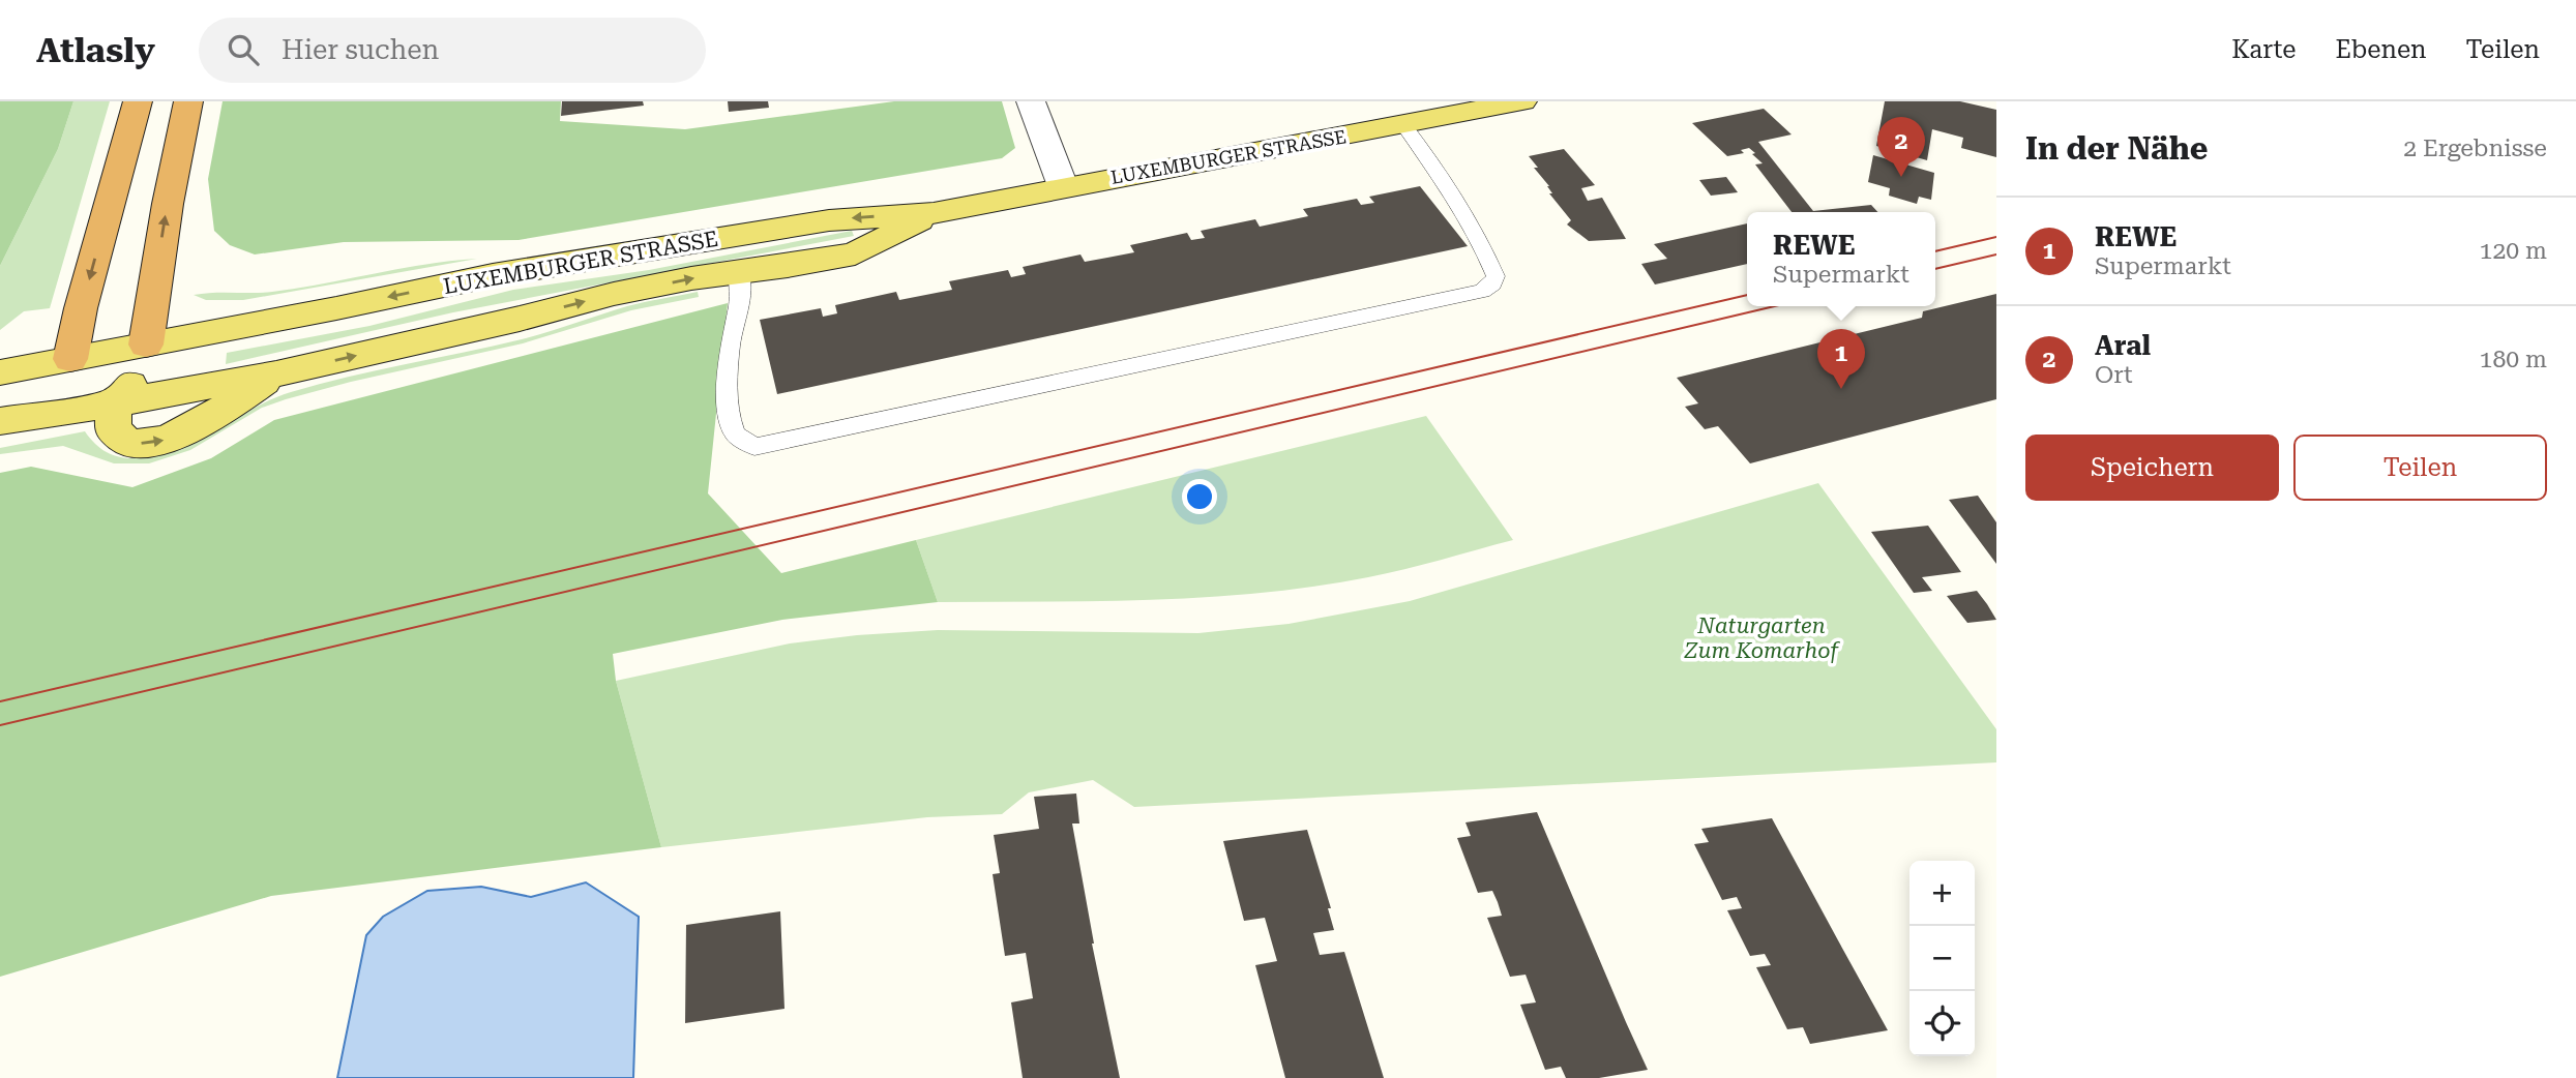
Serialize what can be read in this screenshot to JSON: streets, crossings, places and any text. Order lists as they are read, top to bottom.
{
  "streets": {
    "main road": ["LUXEMBURGER STRASSE"]
  },
  "parks": ["Naturgarten Zum Komarhof"],
  "page": {
    "header": "Atlasly",
    "search": "Hier suchen",
    "nav": ["Karte", "Ebenen", "Teilen"],
    "heading": ["In der Nähe", "2 Ergebnisse"],
    "pins": ["2", "1"],
    "list": [
      {
        "mark": "1",
        "name": "REWE",
        "note": "Supermarkt",
        "value": "120 m"
      },
      {
        "mark": "2",
        "name": "Aral",
        "note": "Ort",
        "value": "180 m"
      }
    ],
    "popup": ["REWE", "Supermarkt"],
    "buttons": ["Speichern", "Teilen"],
    "map_buttons": ["+", "−"]
  }
}
